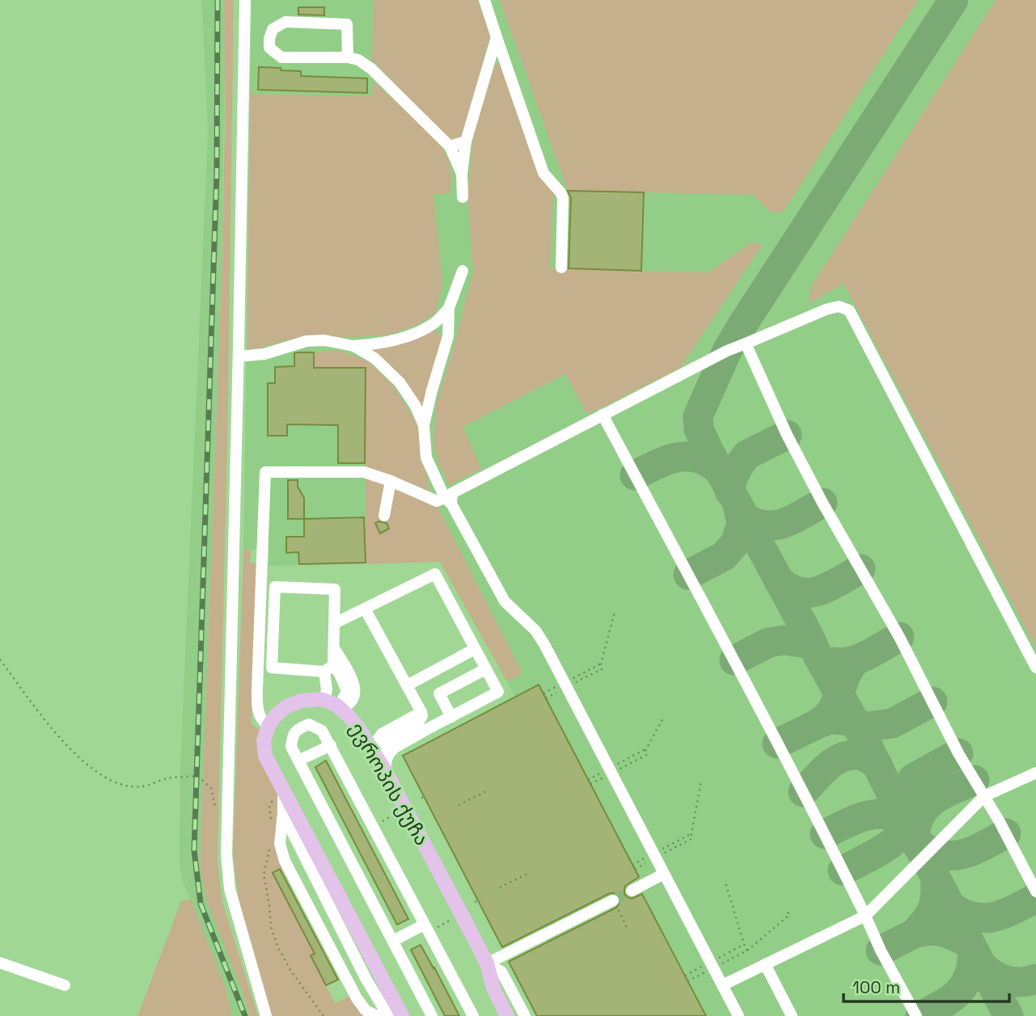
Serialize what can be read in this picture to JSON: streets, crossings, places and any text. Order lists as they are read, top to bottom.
{
  "streets": {
    "main road": ["ევროპის ქუჩა"]
  },
  "scale_bar": "100 m"
}
